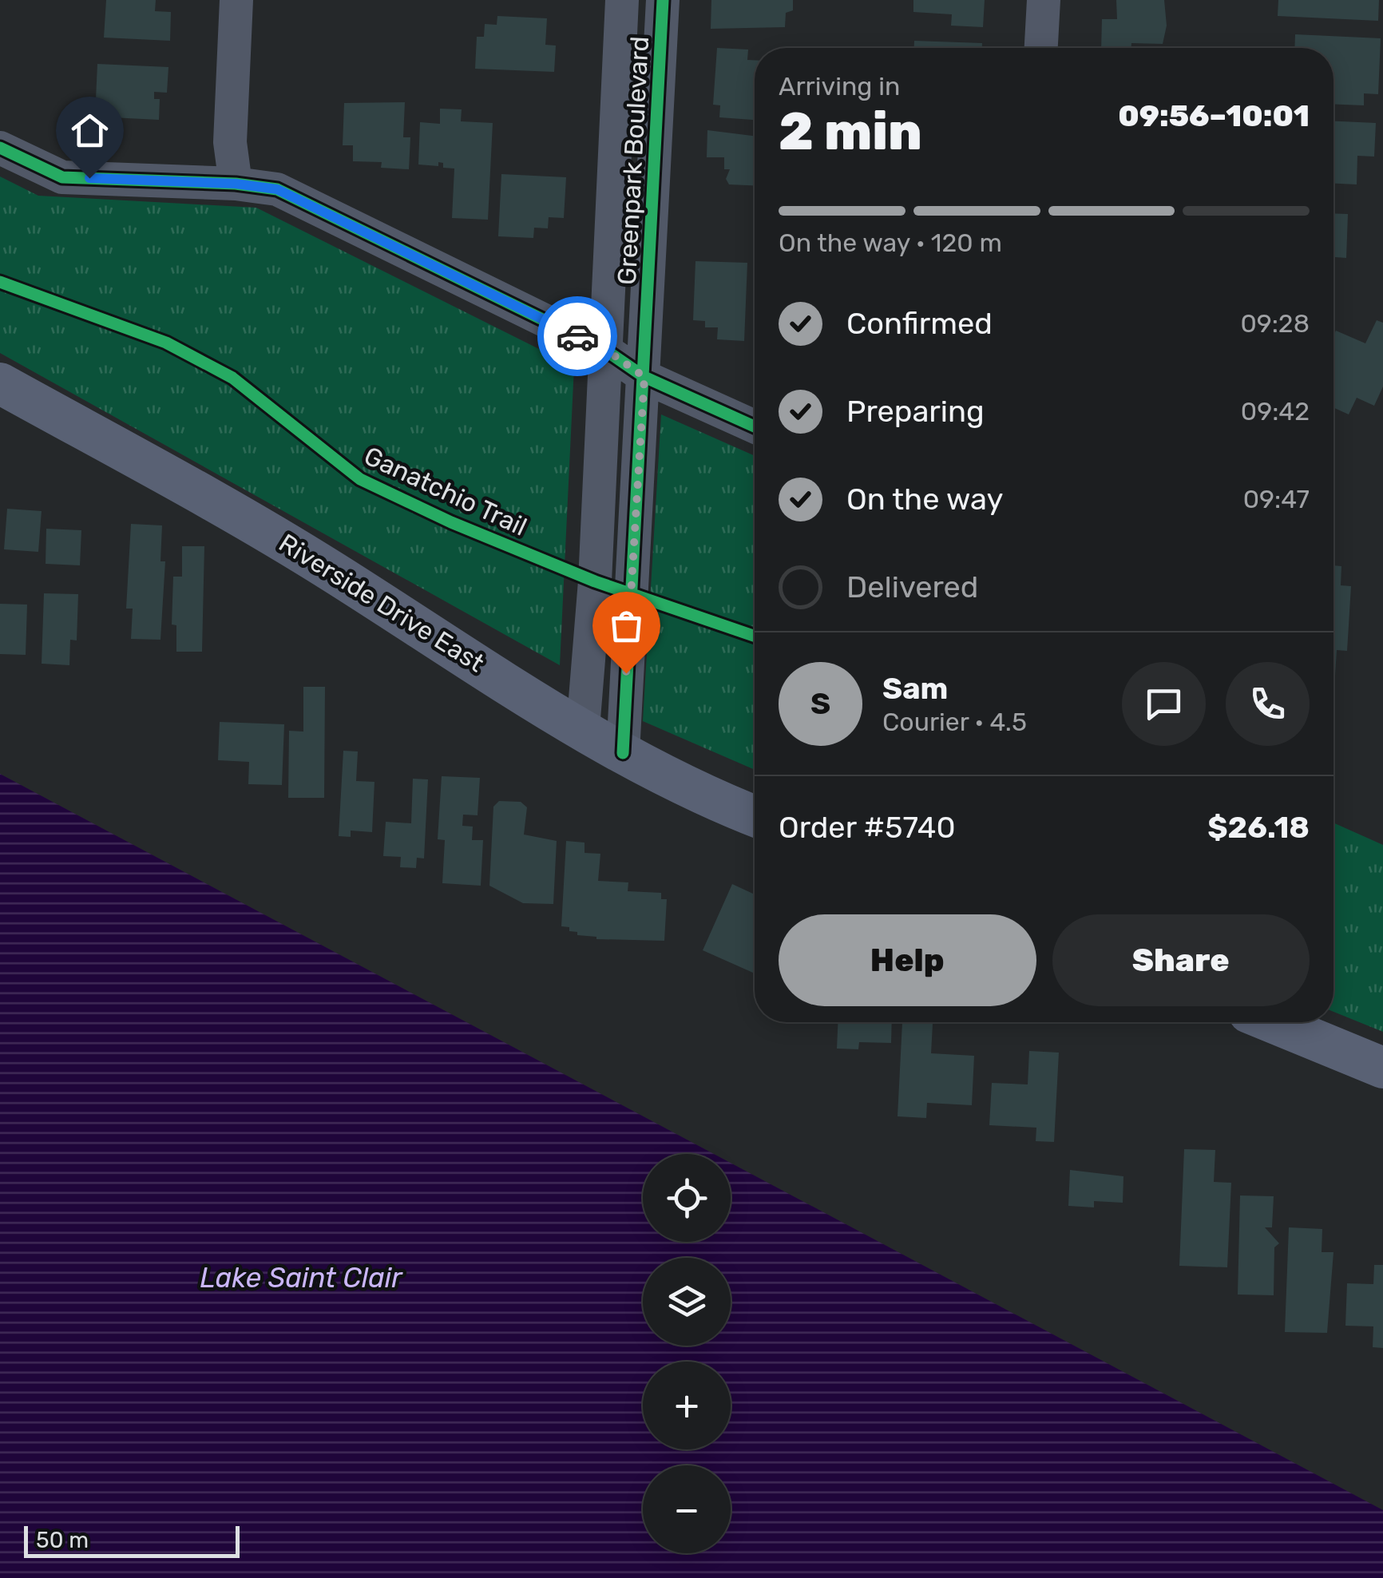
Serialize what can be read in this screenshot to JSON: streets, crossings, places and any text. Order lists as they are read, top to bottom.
{
  "streets": {
    "main road": ["Riverside Drive East"],
    "street": ["Greenpark Boulevard"],
    "cycle path": ["Ganatchio Trail"]
  },
  "crossings": [
    ["Greenpark Boulevard", "Riverside Drive East"]
  ],
  "water": ["Lake Saint Clair"],
  "scale_bar": "50 m",
  "page": {
    "heading": ["2 min", "Arriving in", "09:56–10:01"],
    "panel": [
      "Sam",
      "Courier · 4.5",
      "Order #5740",
      "$26.18"
    ],
    "bar": "On the way · 120 m",
    "list": [
      ["Confirmed", "09:28"],
      ["Preparing", "09:42"],
      ["On the way", "09:47"],
      "Delivered"
    ],
    "round": "S",
    "buttons": ["Help", "Share"],
    "map_buttons": ["+", "−"],
    "scale": "50 m"
  }
}
